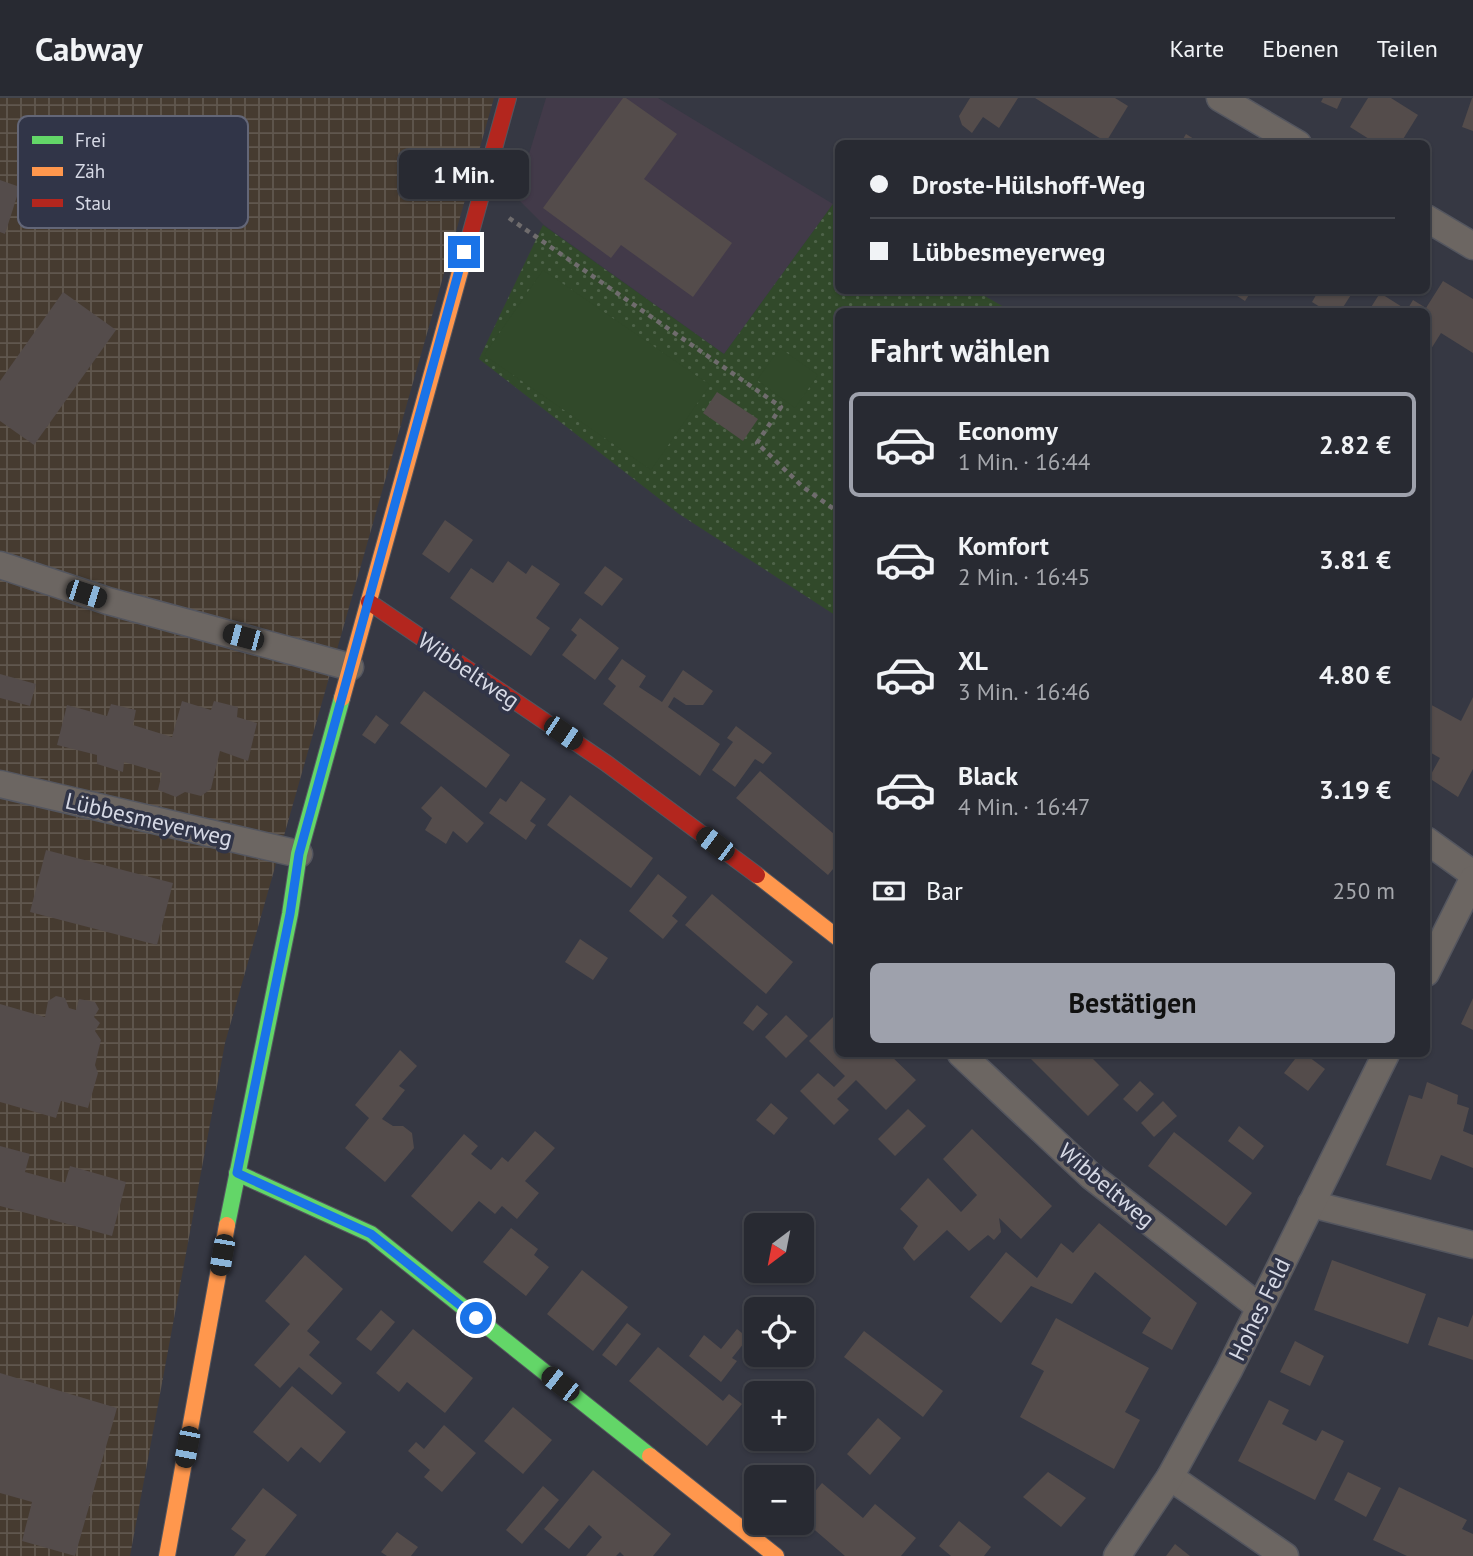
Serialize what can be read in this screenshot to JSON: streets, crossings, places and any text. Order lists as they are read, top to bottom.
{
  "streets": {
    "street": ["Wibbeltweg", "Lübbesmeyerweg", "Hohes Feld"]
  },
  "crossings": [
    ["Wibbeltweg", "Hohes Feld"]
  ],
  "legend": ["Frei", "Zäh", "Stau"],
  "north": "bottom left",
  "page": {
    "header": "Cabway",
    "nav": ["Karte", "Ebenen", "Teilen"],
    "banner": ["Droste-Hülshoff-Weg", "Lübbesmeyerweg"],
    "bubble": "1 Min.",
    "heading": "Fahrt wählen",
    "list": [
      {
        "name": "Economy",
        "note": "1 Min. · 16:44",
        "value": "2.82 €"
      },
      {
        "name": "Komfort",
        "note": "2 Min. · 16:45",
        "value": "3.81 €"
      },
      {
        "name": "XL",
        "note": "3 Min. · 16:46",
        "value": "4.80 €"
      },
      {
        "name": "Black",
        "note": "4 Min. · 16:47",
        "value": "3.19 €"
      }
    ],
    "pay": ["Bar", "250 m"],
    "buttons": "Bestätigen",
    "map_buttons": ["+", "−"]
  }
}
